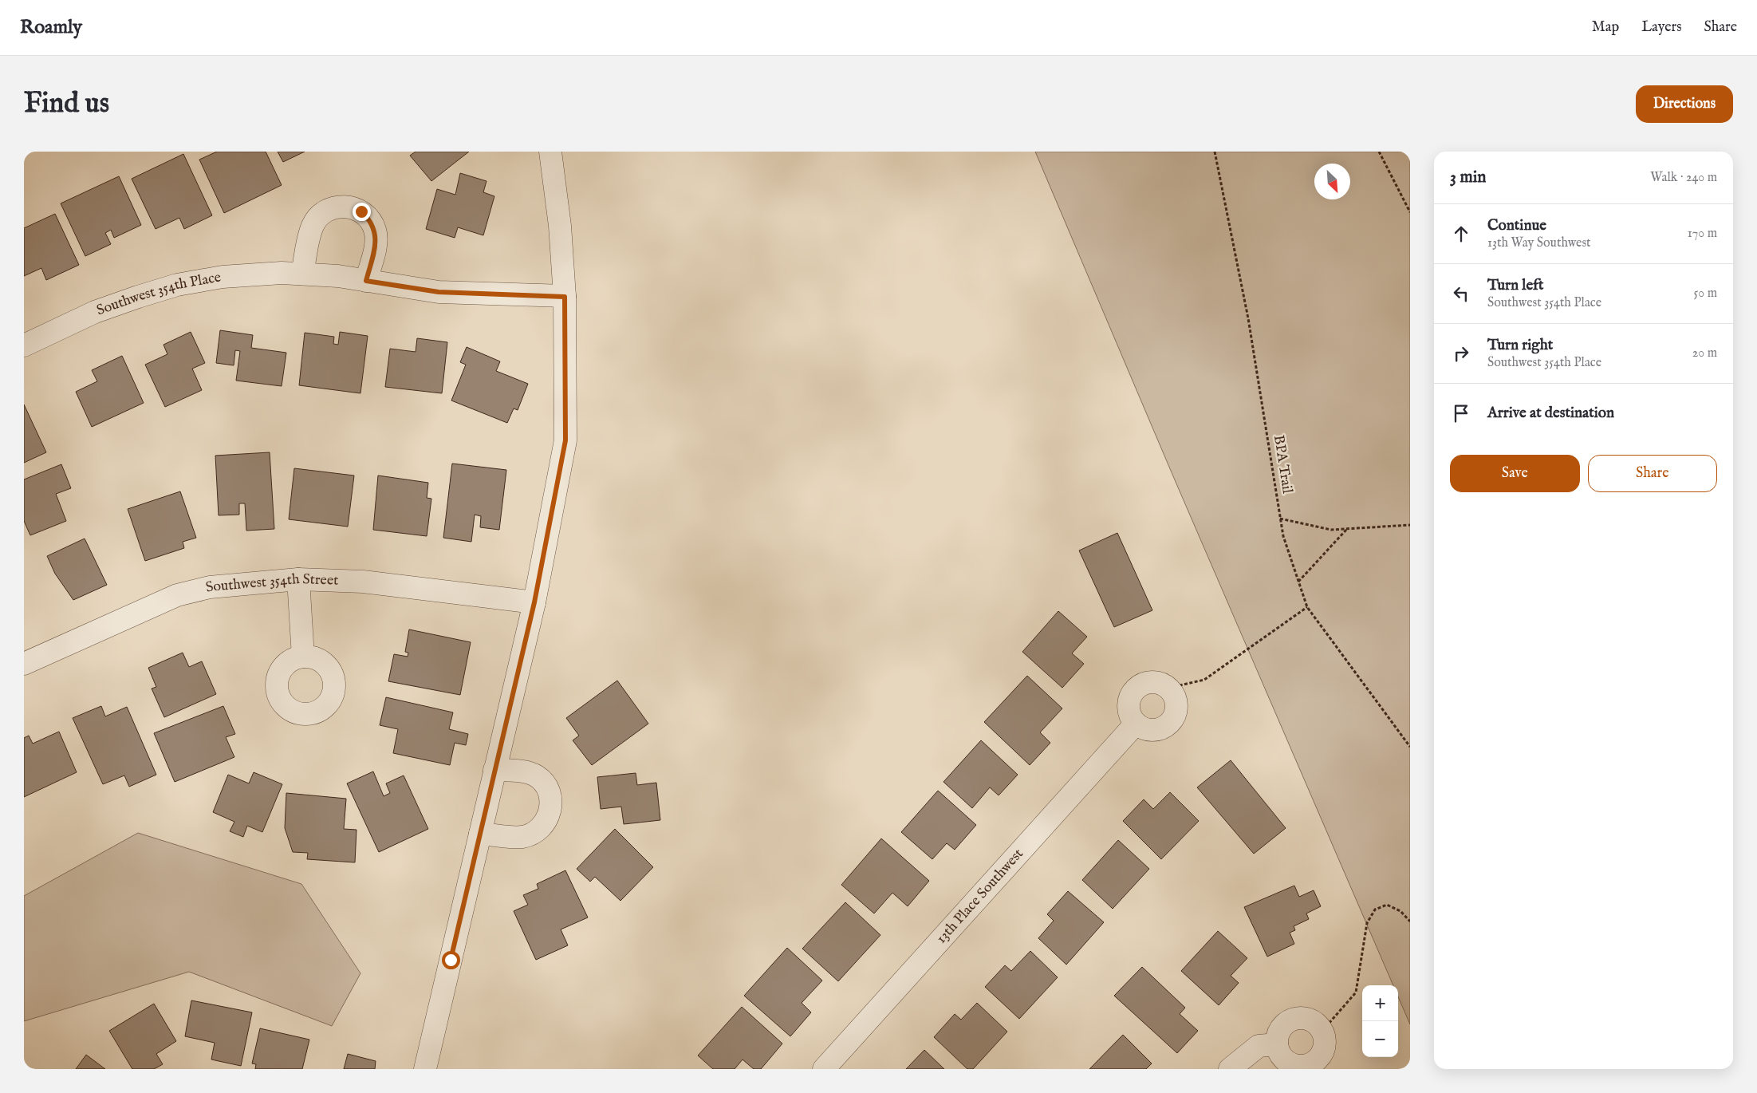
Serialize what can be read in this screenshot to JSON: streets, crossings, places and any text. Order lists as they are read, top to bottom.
{
  "streets": {
    "street": ["Southwest 354th Place", "Southwest 354th Street", "13th Place Southwest"],
    "path": ["BPA Trail"]
  },
  "north": "bottom right",
  "page": {
    "header": "Roamly",
    "nav": ["Map", "Layers", "Share"],
    "buttons": [
      "Directions",
      ["Save", "Share"]
    ],
    "title": "Find us",
    "heading": ["3 min", "Walk · 240 m"],
    "list": [
      ["Continue", "13th Way Southwest", "170 m"],
      ["Turn left", "Southwest 354th Place", "50 m"],
      ["Turn right", "Southwest 354th Place", "20 m"],
      "Arrive at destination"
    ],
    "map_buttons": ["+", "−"]
  }
}
